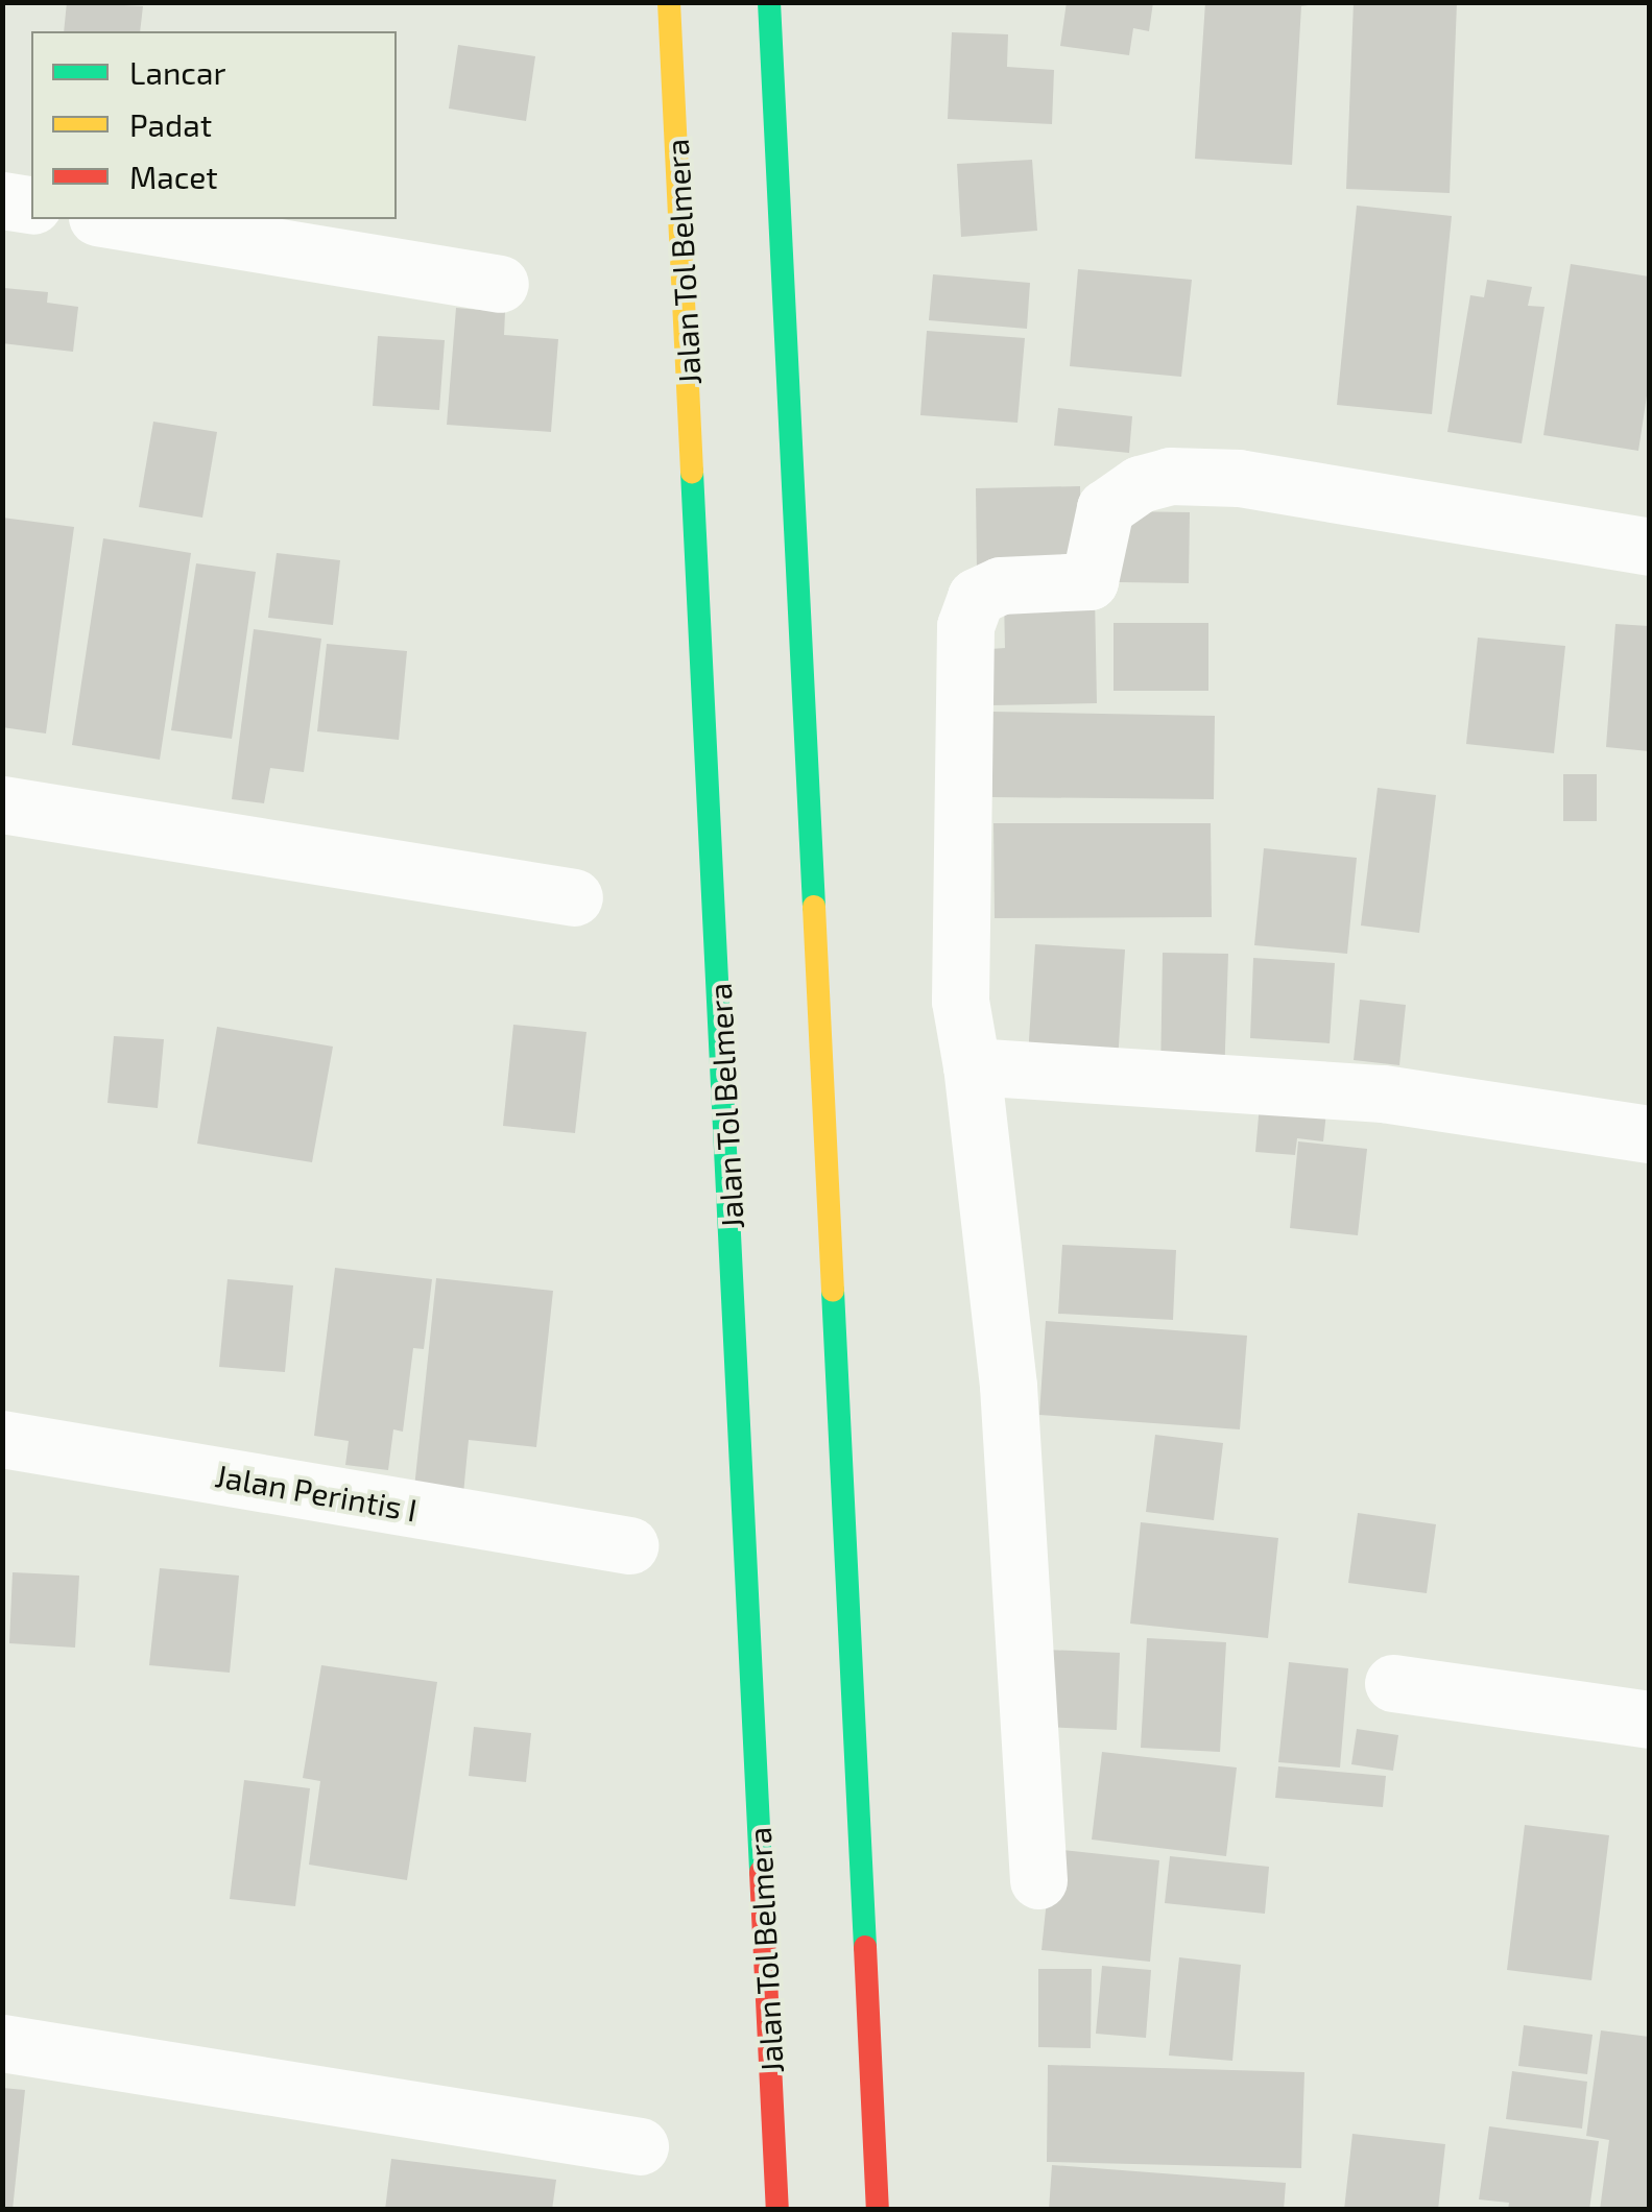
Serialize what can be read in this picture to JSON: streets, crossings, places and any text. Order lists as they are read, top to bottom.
{
  "streets": {
    "highway": ["Jalan Tol Belmera"],
    "street": ["Jalan Perintis I"]
  },
  "legend": ["Lancar", "Padat", "Macet"]
}
